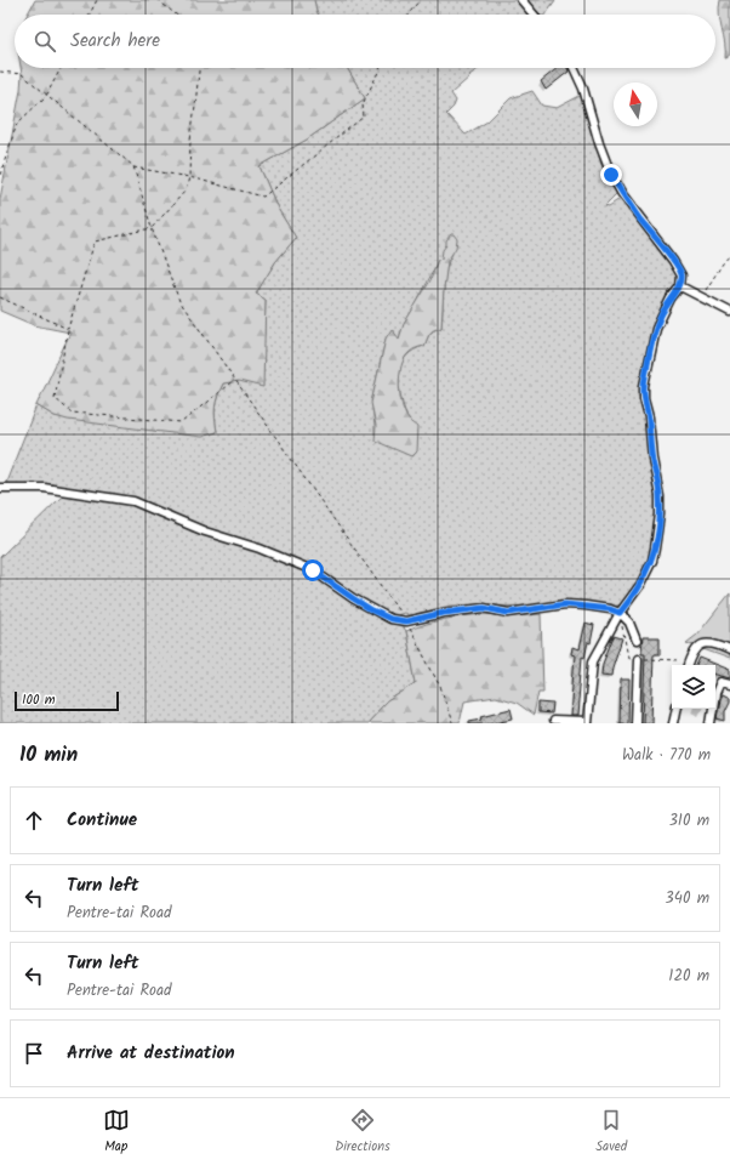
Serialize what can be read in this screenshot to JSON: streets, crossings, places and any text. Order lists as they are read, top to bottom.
{
  "scale_bar": "100 m",
  "north": "top",
  "page": {
    "search": "Search here",
    "scale": "100 m",
    "heading": ["10 min", "Walk · 770 m"],
    "list": [
      ["Continue", "310 m"],
      ["Turn left", "Pentre-tai Road", "340 m"],
      ["Turn left", "Pentre-tai Road", "120 m"],
      "Arrive at destination"
    ],
    "nav": ["Map", "Directions", "Saved"]
  }
}
